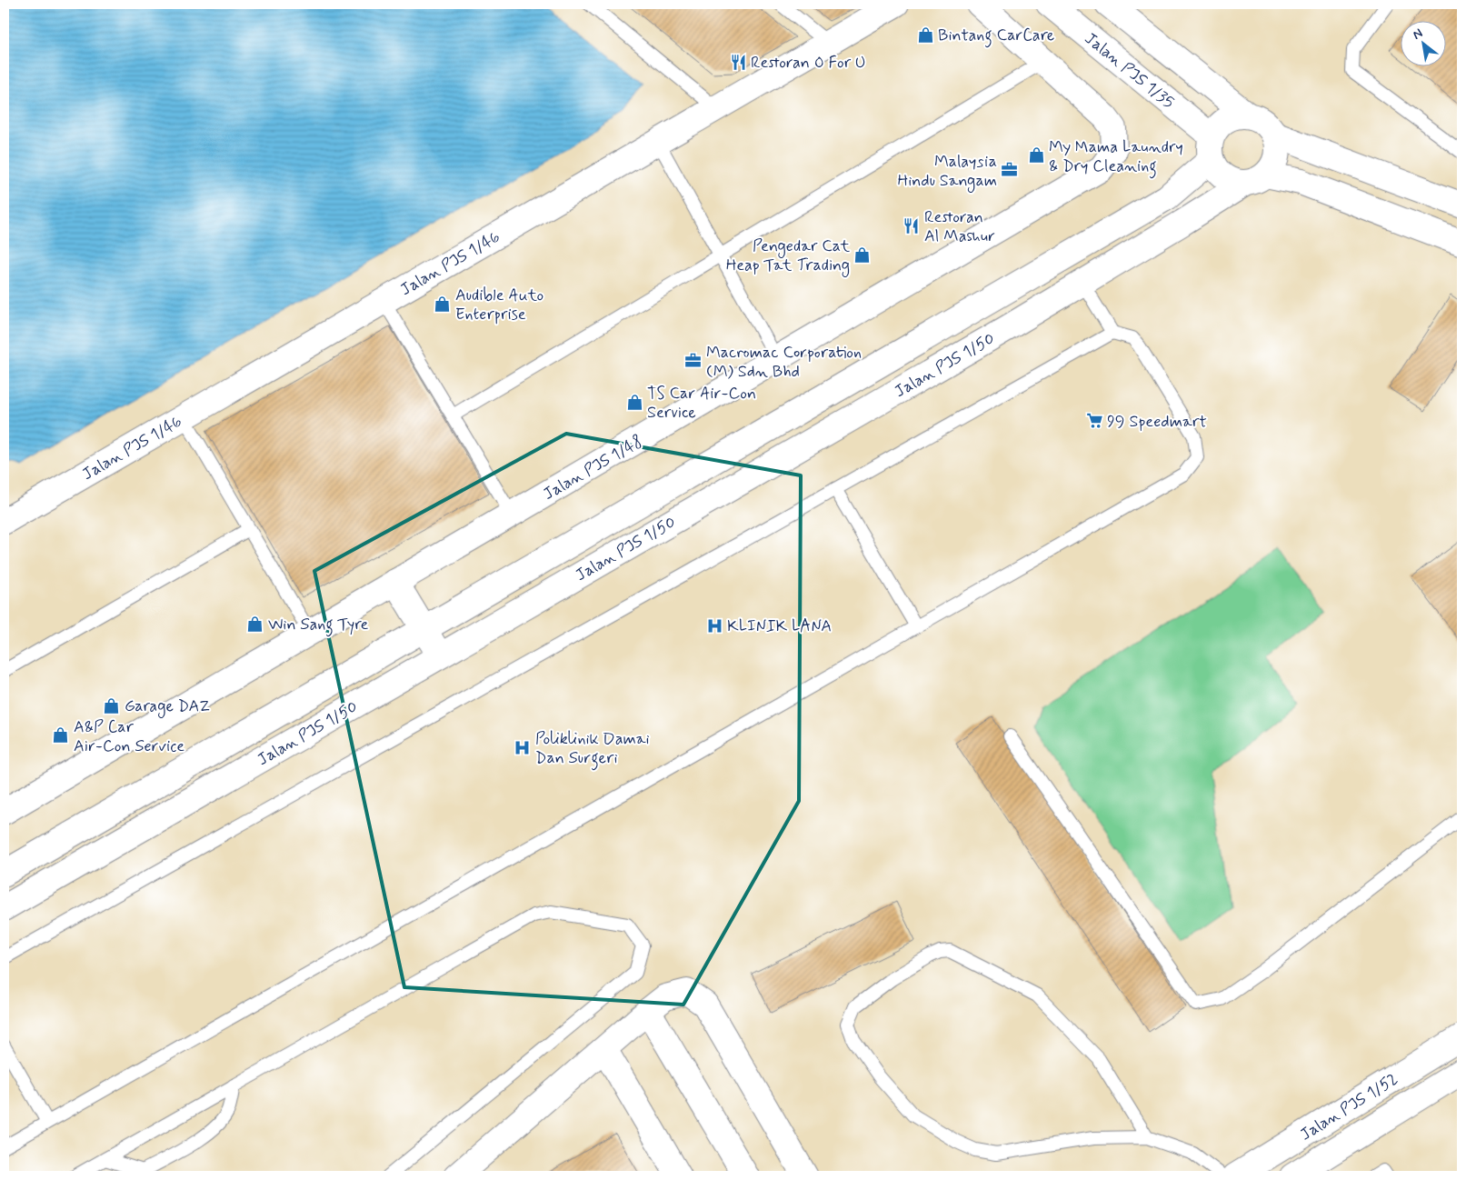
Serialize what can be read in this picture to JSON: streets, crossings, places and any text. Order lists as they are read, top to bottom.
{
  "streets": {
    "street": [
      "Jalan PJS 1/35",
      "Jalan PJS 1/46",
      "Jalan PJS 1/50",
      "Jalan PJS 1/48",
      "Jalan PJS 1/52"
    ]
  },
  "crossings": [
    ["Jalan PJS 1/35", "Jalan PJS 1/50"]
  ],
  "places": {
    "shop": [
      "Bintang CarCare",
      "My Mama Laundry & Dry Cleaning",
      "Pengedar Cat Heap Tat Trading",
      "Audible Auto Enterprise",
      "TS Car Air-Con Service",
      "Win Sang Tyre",
      "Garage DAZ",
      "A&P Car Air-Con Service"
    ],
    "restaurant": ["Restoran O For U", "Restoran Al Mashur"],
    "office": ["Malaysia Hindu Sangam", "Macromac Corporation (M) Sdn Bhd"],
    "supermarket": ["99 Speedmart"],
    "hospital": ["KLINIK LANA", "Poliklinik Damai Dan Surgeri"]
  },
  "north": "top left"
}
